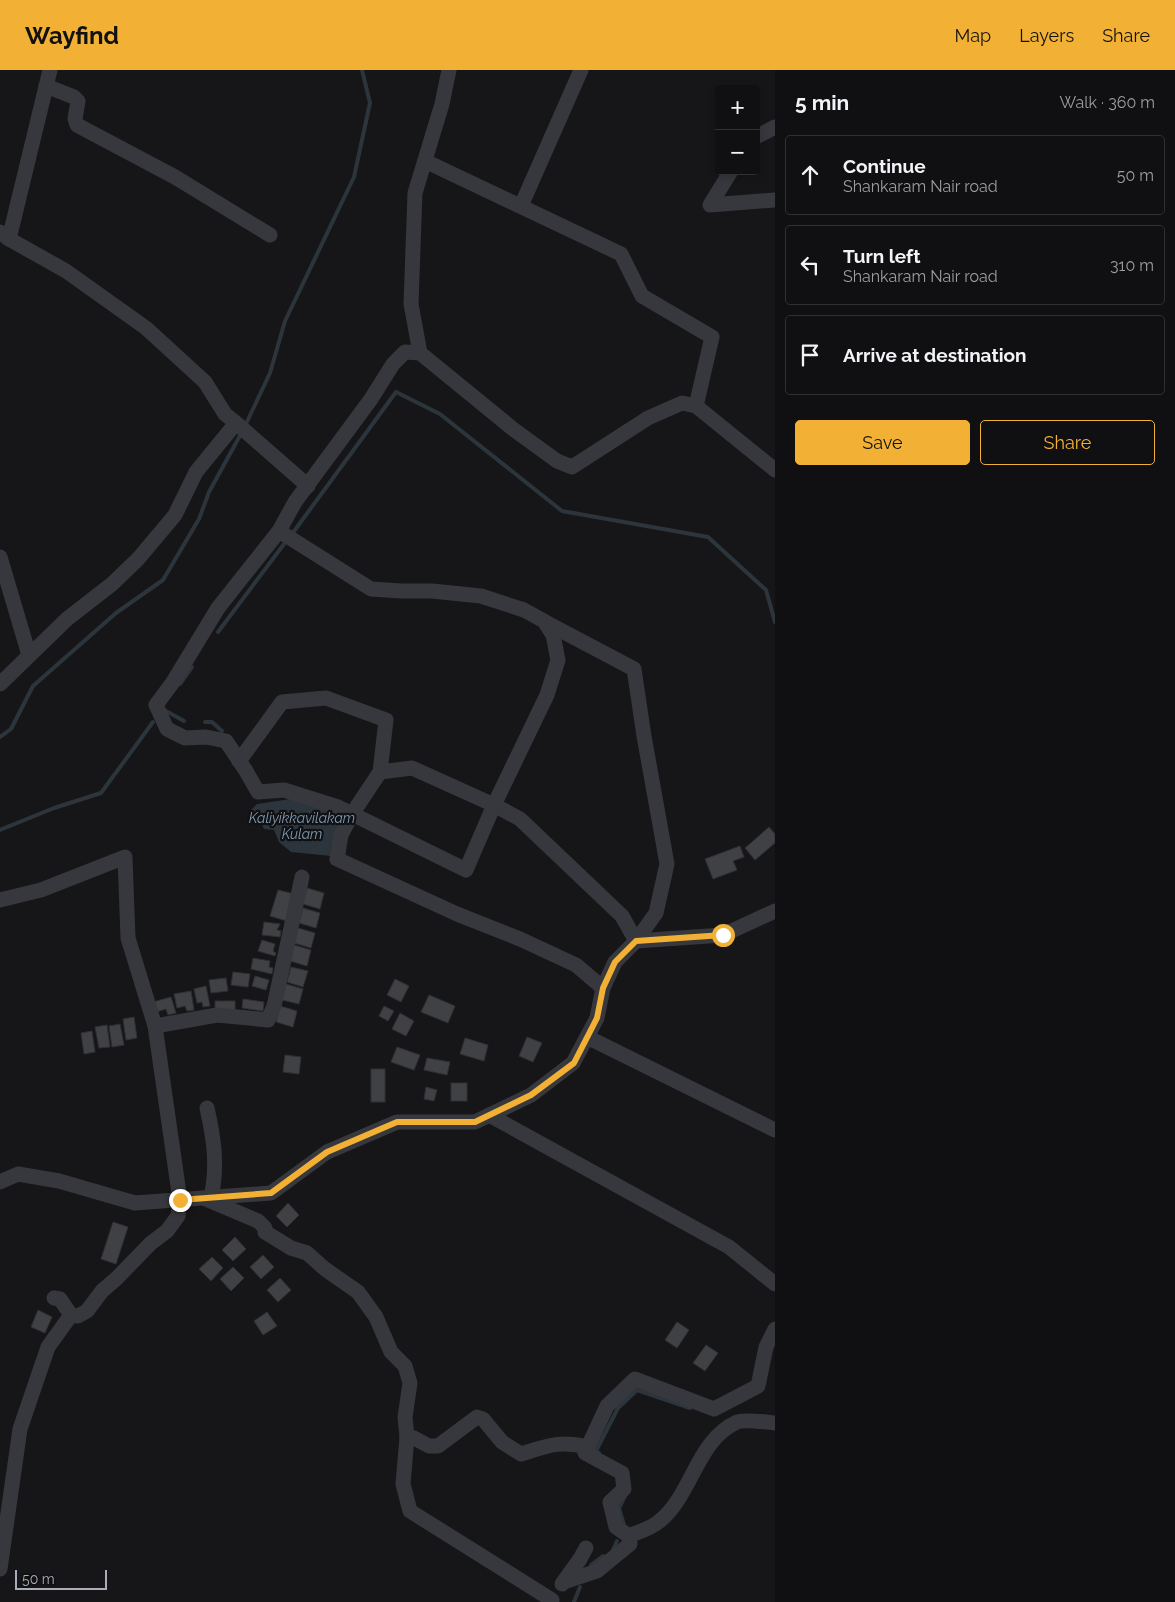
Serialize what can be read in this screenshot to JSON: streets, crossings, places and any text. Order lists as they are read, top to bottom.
{
  "water": ["Kaliyikkavilakam Kulam"],
  "scale_bar": "50 m",
  "page": {
    "header": "Wayfind",
    "nav": ["Map", "Layers", "Share"],
    "heading": ["5 min", "Walk · 360 m"],
    "map_buttons": ["+", "−"],
    "list": [
      ["Continue", "Shankaram Nair road", "50 m"],
      ["Turn left", "Shankaram Nair road", "310 m"],
      "Arrive at destination"
    ],
    "buttons": ["Save", "Share"],
    "scale": "50 m"
  }
}
